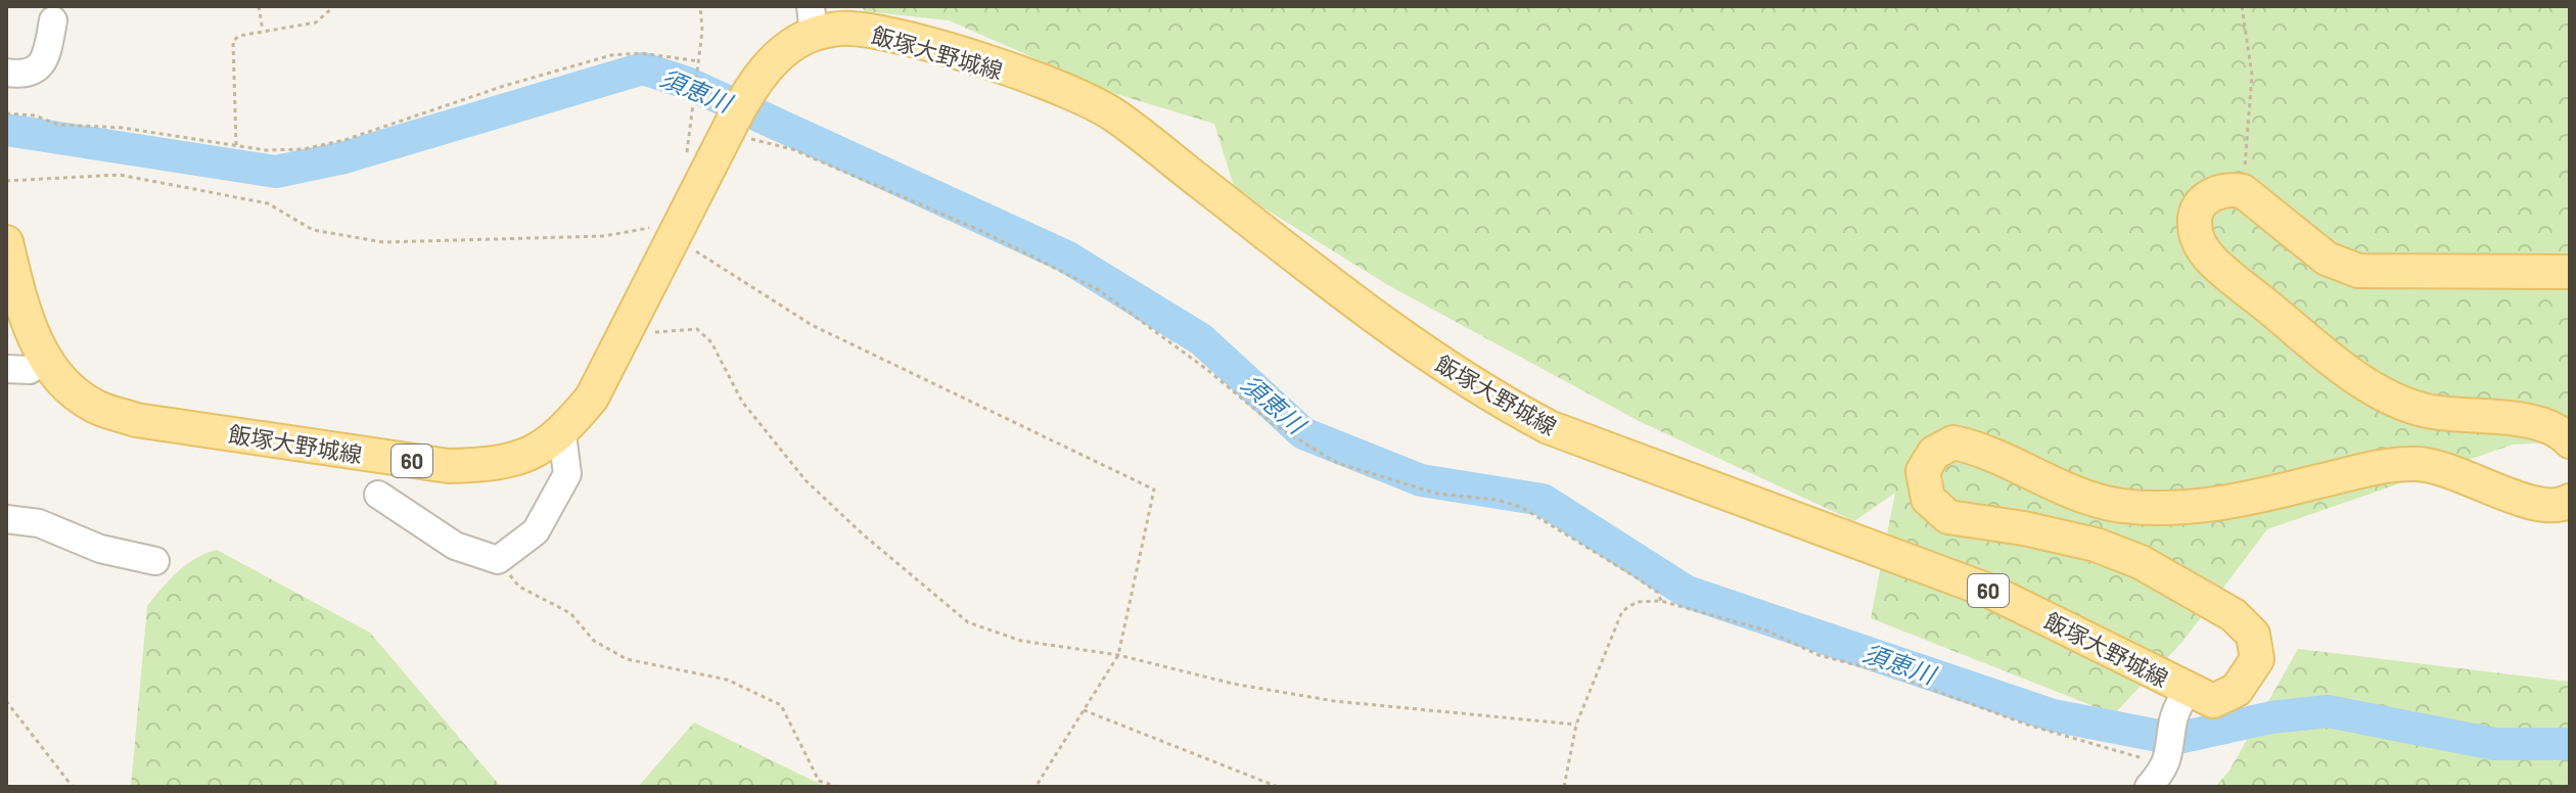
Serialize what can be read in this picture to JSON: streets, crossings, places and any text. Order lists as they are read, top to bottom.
{
  "streets": {
    "main road": ["飯塚大野城線", "60"]
  },
  "water": ["須恵川"]
}
